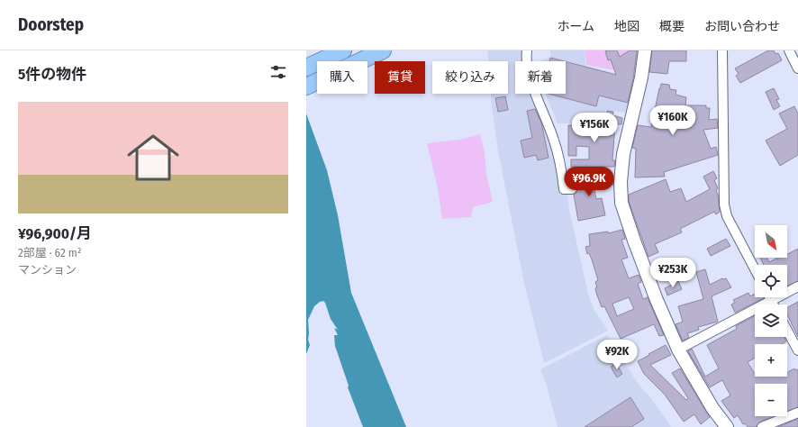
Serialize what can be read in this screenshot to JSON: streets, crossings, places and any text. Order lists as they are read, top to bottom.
{
  "north": "bottom right",
  "page": {
    "header": "Doorstep",
    "nav": [
      "ホーム",
      "地図",
      "概要",
      "お問い合わせ"
    ],
    "heading": "5件の物件",
    "chip": [
      "購入",
      "賃貸",
      "絞り込み",
      "新着"
    ],
    "list": [
      {
        "name": "¥96,900/月",
        "note": "2部屋 · 62 m² · マンション"
      }
    ],
    "price": [
      "¥160K",
      "¥156K",
      "¥96.9K",
      "¥253K",
      "¥92K"
    ],
    "map_buttons": ["+", "−"]
  }
}
